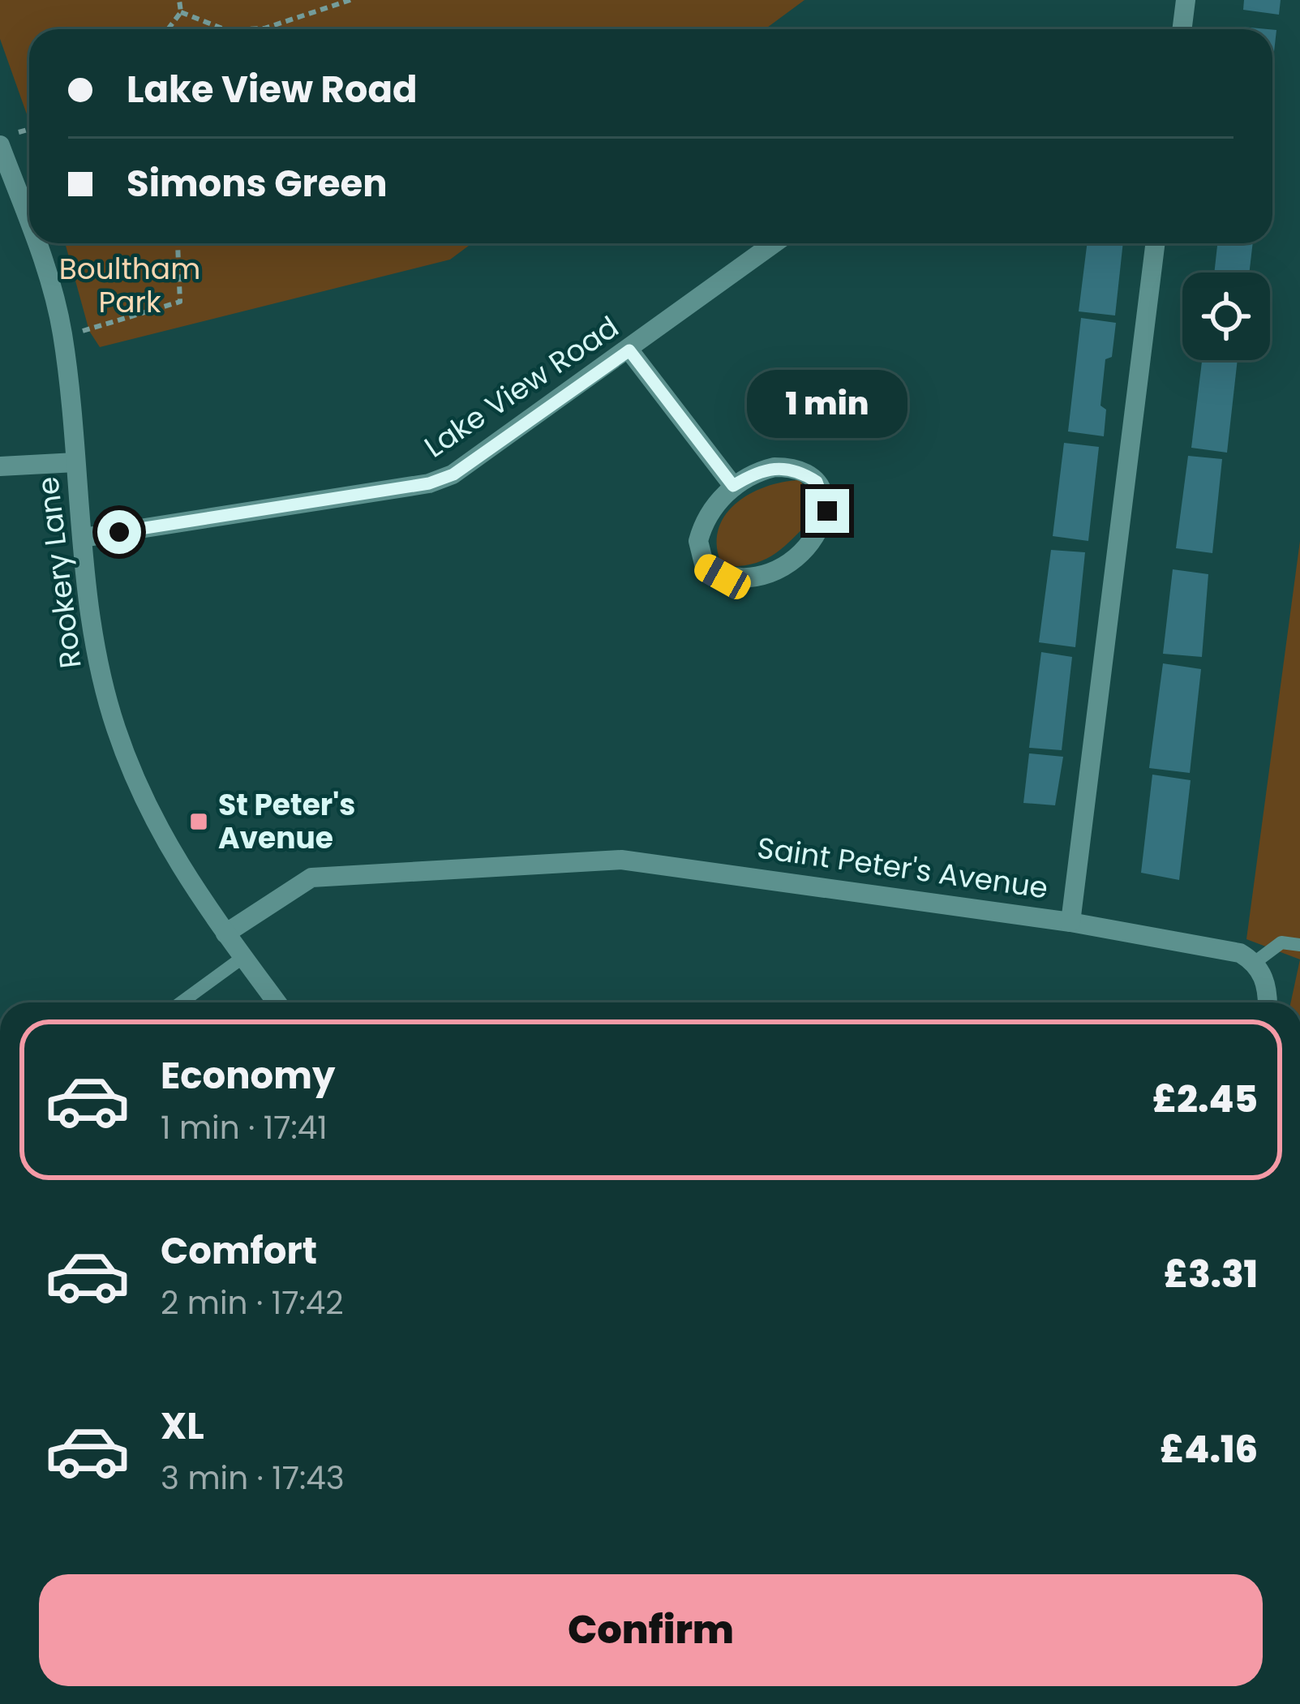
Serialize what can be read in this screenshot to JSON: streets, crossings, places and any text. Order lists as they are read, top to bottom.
{
  "streets": {
    "street": ["Lake View Road", "Rookery Lane", "Saint Peter's Avenue"]
  },
  "crossings": [
    ["Lake View Road", "Rookery Lane"],
    ["Rookery Lane", "Saint Peter's Avenue"]
  ],
  "parks": ["Boultham Park"],
  "places": {
    "transit": ["St Peter's Avenue"]
  },
  "page": {
    "banner": ["Lake View Road", "Simons Green"],
    "bubble": "1 min",
    "list": [
      {
        "name": "Economy",
        "note": "1 min · 17:41",
        "value": "£2.45"
      },
      {
        "name": "Comfort",
        "note": "2 min · 17:42",
        "value": "£3.31"
      },
      {
        "name": "XL",
        "note": "3 min · 17:43",
        "value": "£4.16"
      }
    ],
    "buttons": "Confirm"
  }
}
